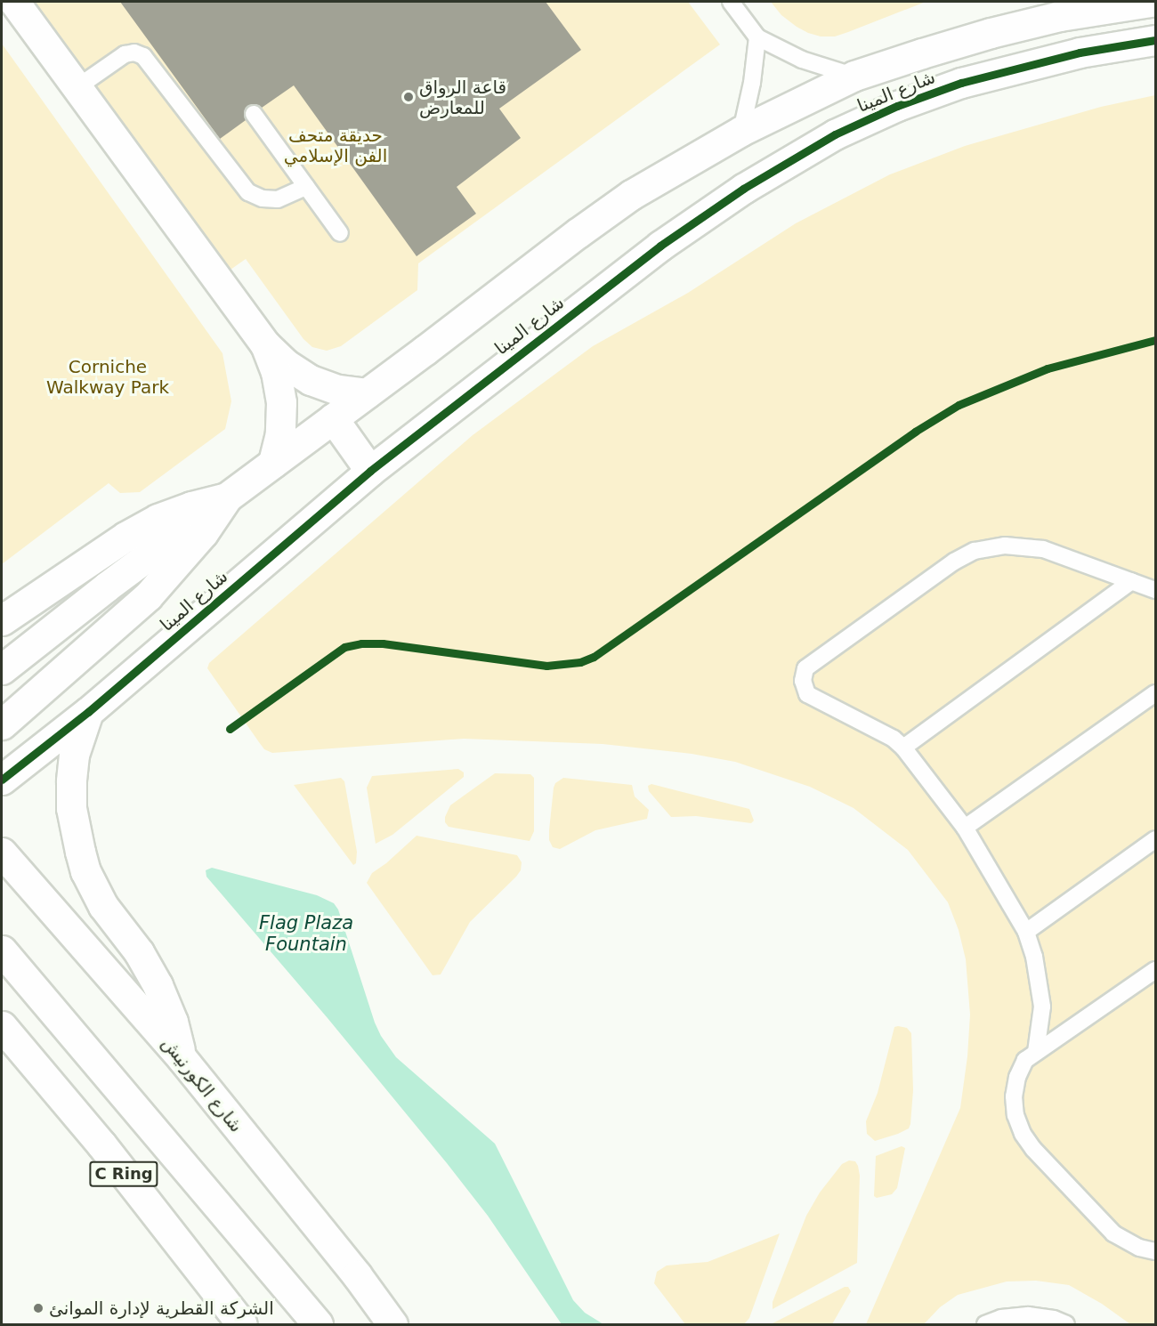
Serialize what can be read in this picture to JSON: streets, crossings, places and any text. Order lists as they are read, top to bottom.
{
  "streets": {
    "main road": ["شارع المينا", "شارع الكورنيش", "C Ring"]
  },
  "water": ["Flag Plaza Fountain"],
  "parks": ["حديقة متحف الفن الإسلامي", "Corniche Walkway Park"],
  "places": ["قاعة الرواق للمعارض", "الشركة القطرية لإدارة الموانئ"]
}
